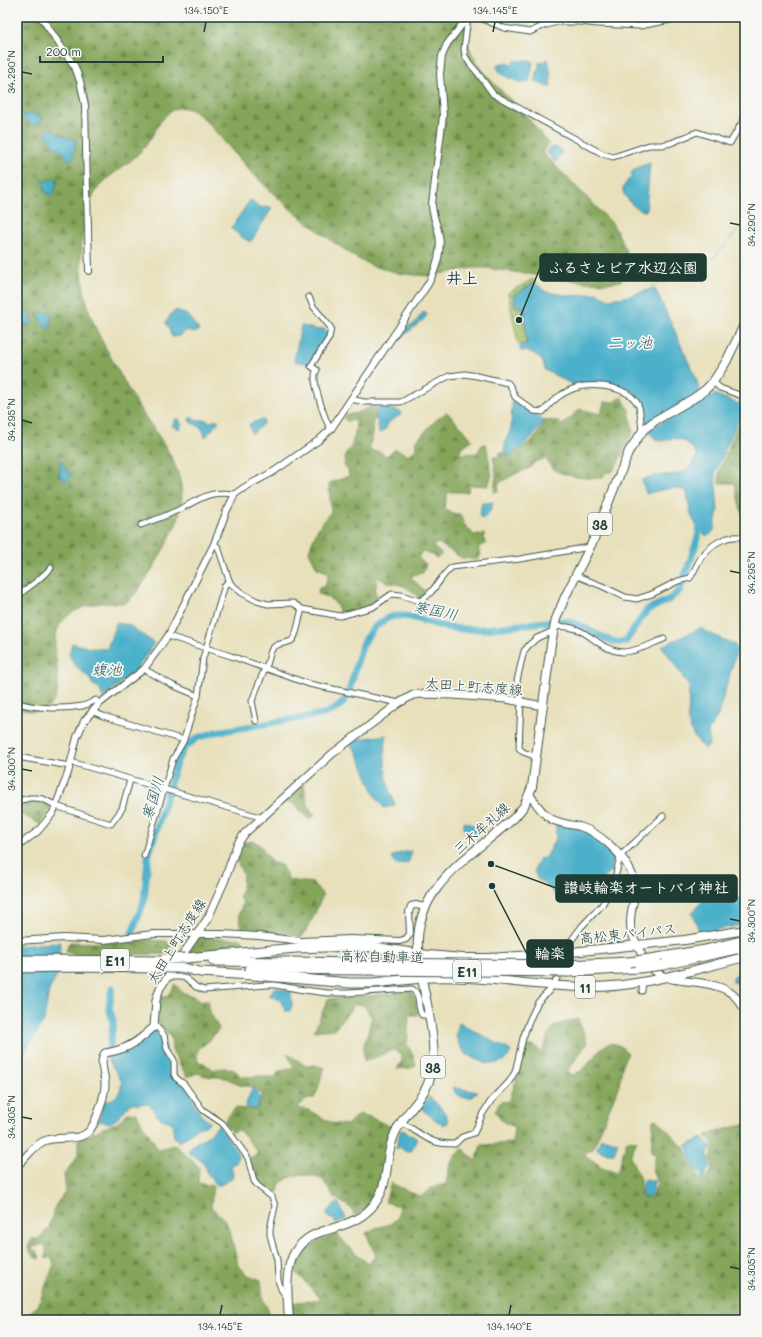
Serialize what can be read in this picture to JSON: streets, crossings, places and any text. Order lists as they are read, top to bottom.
{
  "streets": {
    "highway": ["高松自動車道", "E11"],
    "main road": [
      "38",
      "太田上町志度線",
      "三木牟礼線",
      "高松東バイパス",
      "11"
    ]
  },
  "crossings": [
    ["太田上町志度線", "三木牟礼線"],
    ["三木牟礼線", "高松東バイパス"],
    ["三木牟礼線", "11"]
  ],
  "districts": ["井上"],
  "water": ["二ッ池", "寒国川", "蝮池"],
  "places": ["ふるさとピア水辺公園", "讃岐輪楽オートバイ神社", "輪楽"],
  "scale_bar": "200 m",
  "coordinates": [
    "134.150°E",
    "134.145°E",
    "34.290°N",
    "34.295°N",
    "34.300°N",
    "34.305°N",
    "134.140°E"
  ]
}
